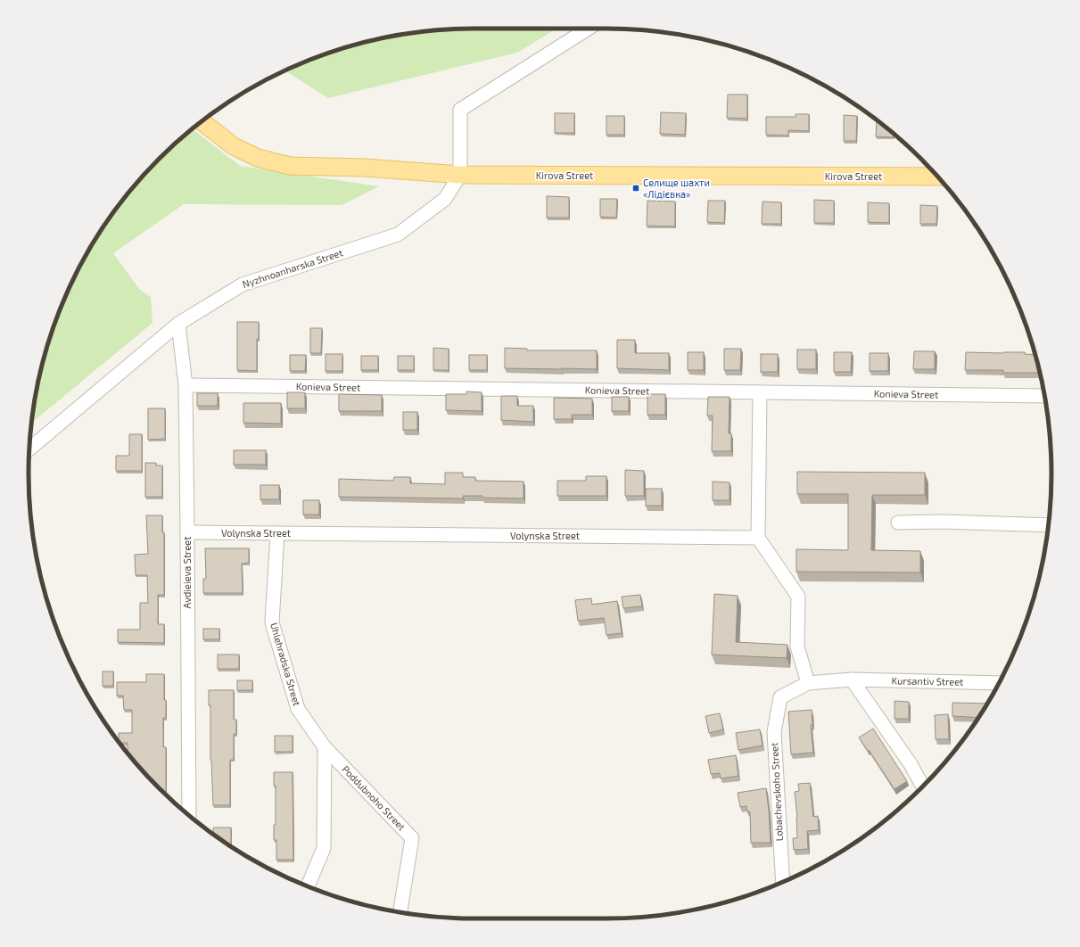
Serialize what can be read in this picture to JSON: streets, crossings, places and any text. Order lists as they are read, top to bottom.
{
  "streets": {
    "main road": ["Kirova Street"],
    "street": [
      "Nyzhnoanharska Street",
      "Konieva Street",
      "Volynska Street",
      "Avdieieva Street",
      "Uhlehradska Street",
      "Kursantiv Street",
      "Lobachevskoho Street",
      "Poddubnoho Street"
    ]
  },
  "crossings": [
    ["Kirova Street", "Nyzhnoanharska Street"],
    ["Nyzhnoanharska Street", "Avdieieva Street"],
    ["Konieva Street", "Avdieieva Street"],
    ["Volynska Street", "Avdieieva Street"],
    ["Volynska Street", "Uhlehradska Street"],
    ["Uhlehradska Street", "Poddubnoho Street"],
    ["Kursantiv Street", "Lobachevskoho Street"]
  ],
  "places": {
    "transit": ["Селище шахти «Лідієвка»"]
  }
}
